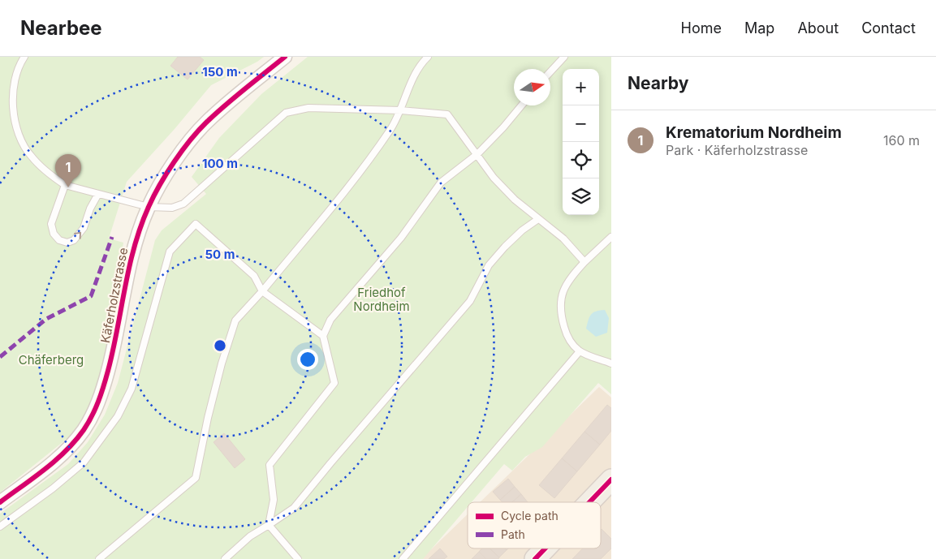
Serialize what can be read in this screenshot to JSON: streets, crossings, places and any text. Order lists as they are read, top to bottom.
{
  "streets": {
    "street": ["Käferholzstrasse"]
  },
  "parks": ["Friedhof Nordheim", "Chäferberg"],
  "legend": ["Cycle path", "Path"],
  "north": "right",
  "page": {
    "header": "Nearbee",
    "nav": [
      "Home",
      "Map",
      "About",
      "Contact"
    ],
    "heading": "Nearby",
    "map_buttons": ["+", "−"],
    "list": [
      {
        "mark": "1",
        "name": "Krematorium Nordheim",
        "note": "Park · Käferholzstrasse",
        "value": "160 m"
      }
    ],
    "pins": "1"
  },
  "rings": ["150 m", "100 m", "50 m"]
}
